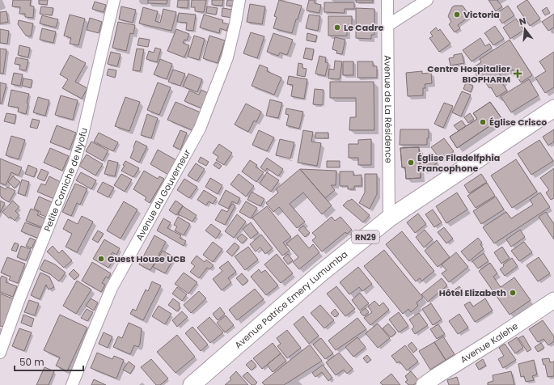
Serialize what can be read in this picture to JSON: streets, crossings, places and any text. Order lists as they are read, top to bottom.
{
  "streets": {
    "main road": ["RN29", "Avenue Patrice Emery Lumumba"],
    "street": [
      "Avenue de La Résidence",
      "Petite Corniche de Nyofu",
      "Avenue du Gouverneur",
      "Avenue Kalehe"
    ]
  },
  "crossings": [
    ["Avenue de La Résidence", "Avenue Patrice Emery Lumumba"]
  ],
  "places": {
    "other": [
      "Victoria",
      "Le Cadre",
      "Église Crisco",
      "Église Filadelfphia Francophone",
      "Guest House UCB",
      "Hôtel Elizabeth"
    ],
    "health": ["Centre Hospitalier BIOPHARM"]
  },
  "scale_bar": "50 m",
  "north": "top"
}
